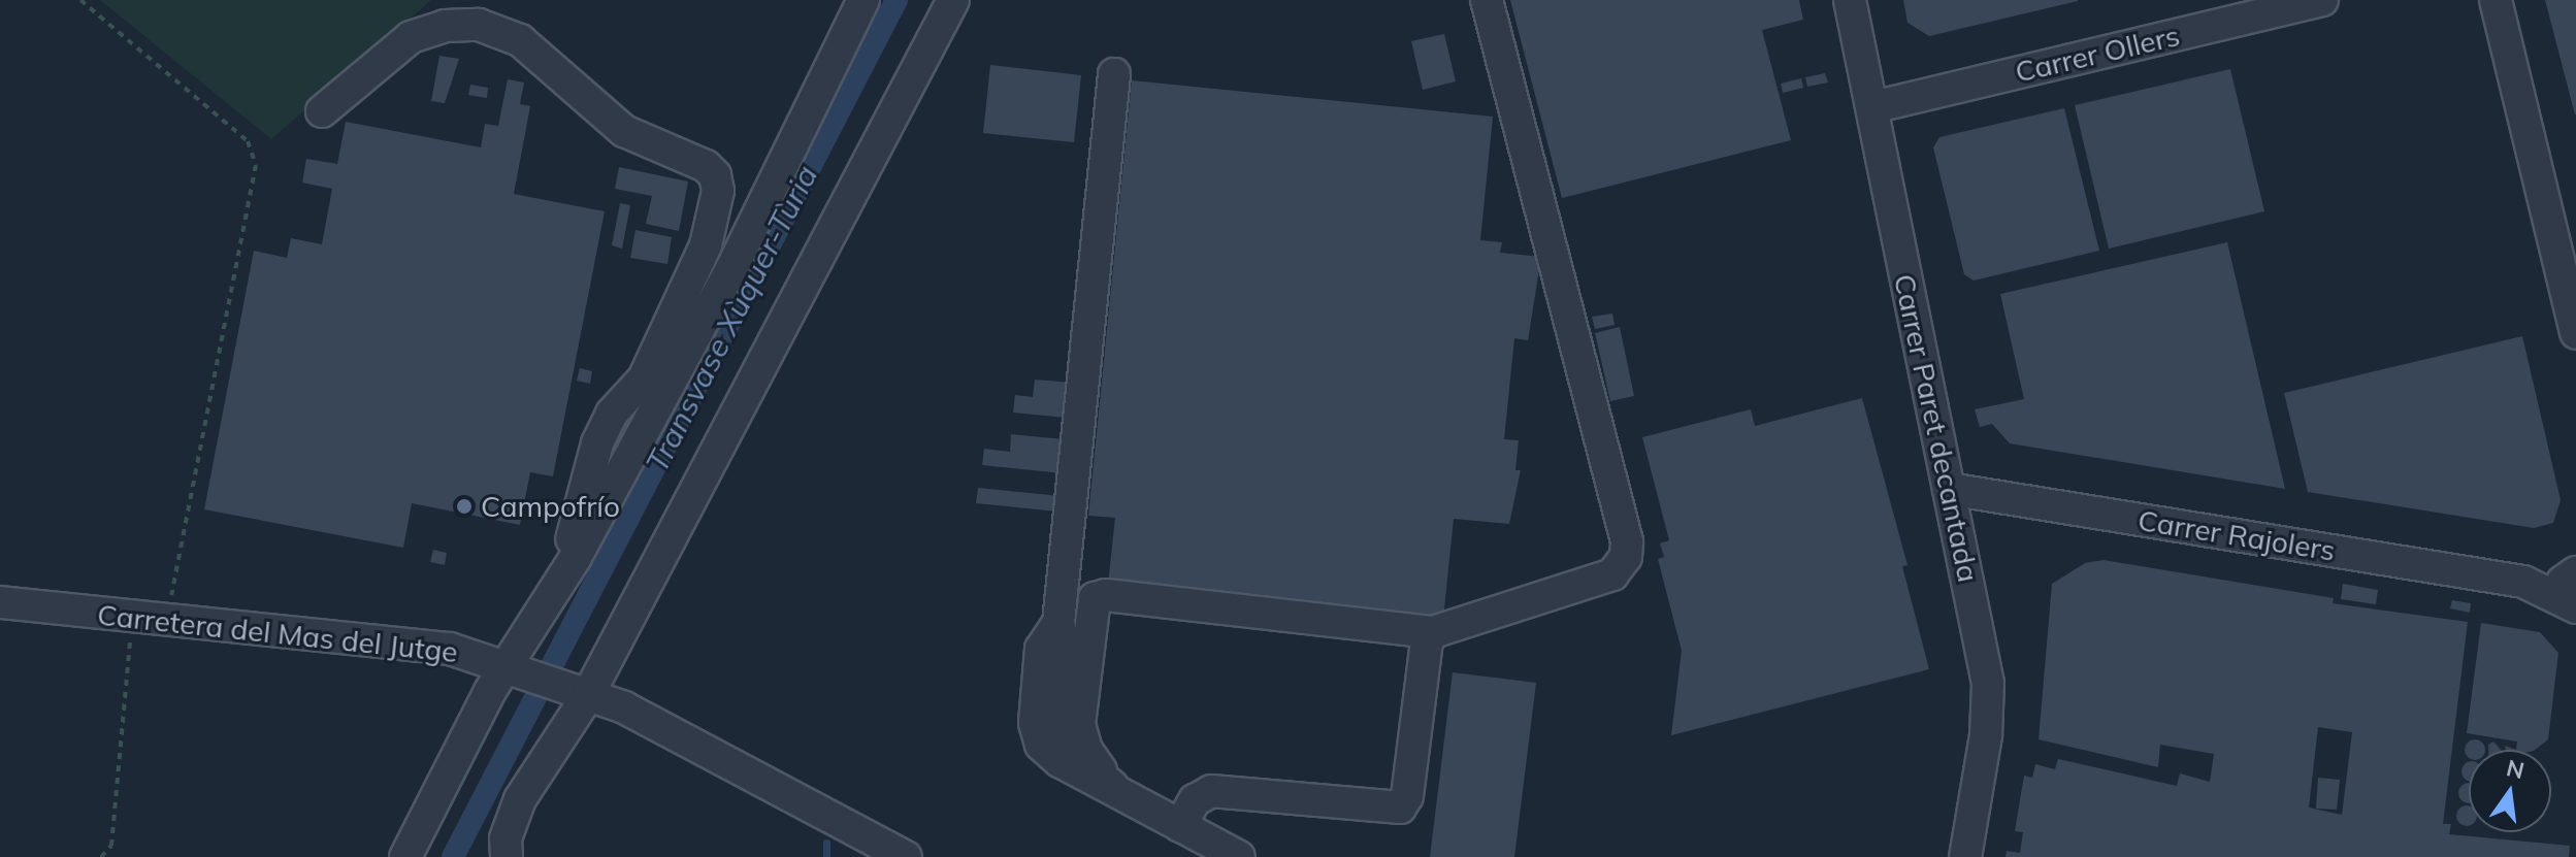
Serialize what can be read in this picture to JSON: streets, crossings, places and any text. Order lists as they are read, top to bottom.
{
  "streets": {
    "street": [
      "Carrer Ollers",
      "Carrer Paret decantada",
      "Carrer Rajolers",
      "Carretera del Mas del Jutge"
    ]
  },
  "crossings": [
    ["Carrer Ollers", "Carrer Paret decantada"],
    ["Carrer Paret decantada", "Carrer Rajolers"]
  ],
  "water": ["Transvase Xùquer-Tùria"],
  "places": ["Campofrío"],
  "north": "top"
}
